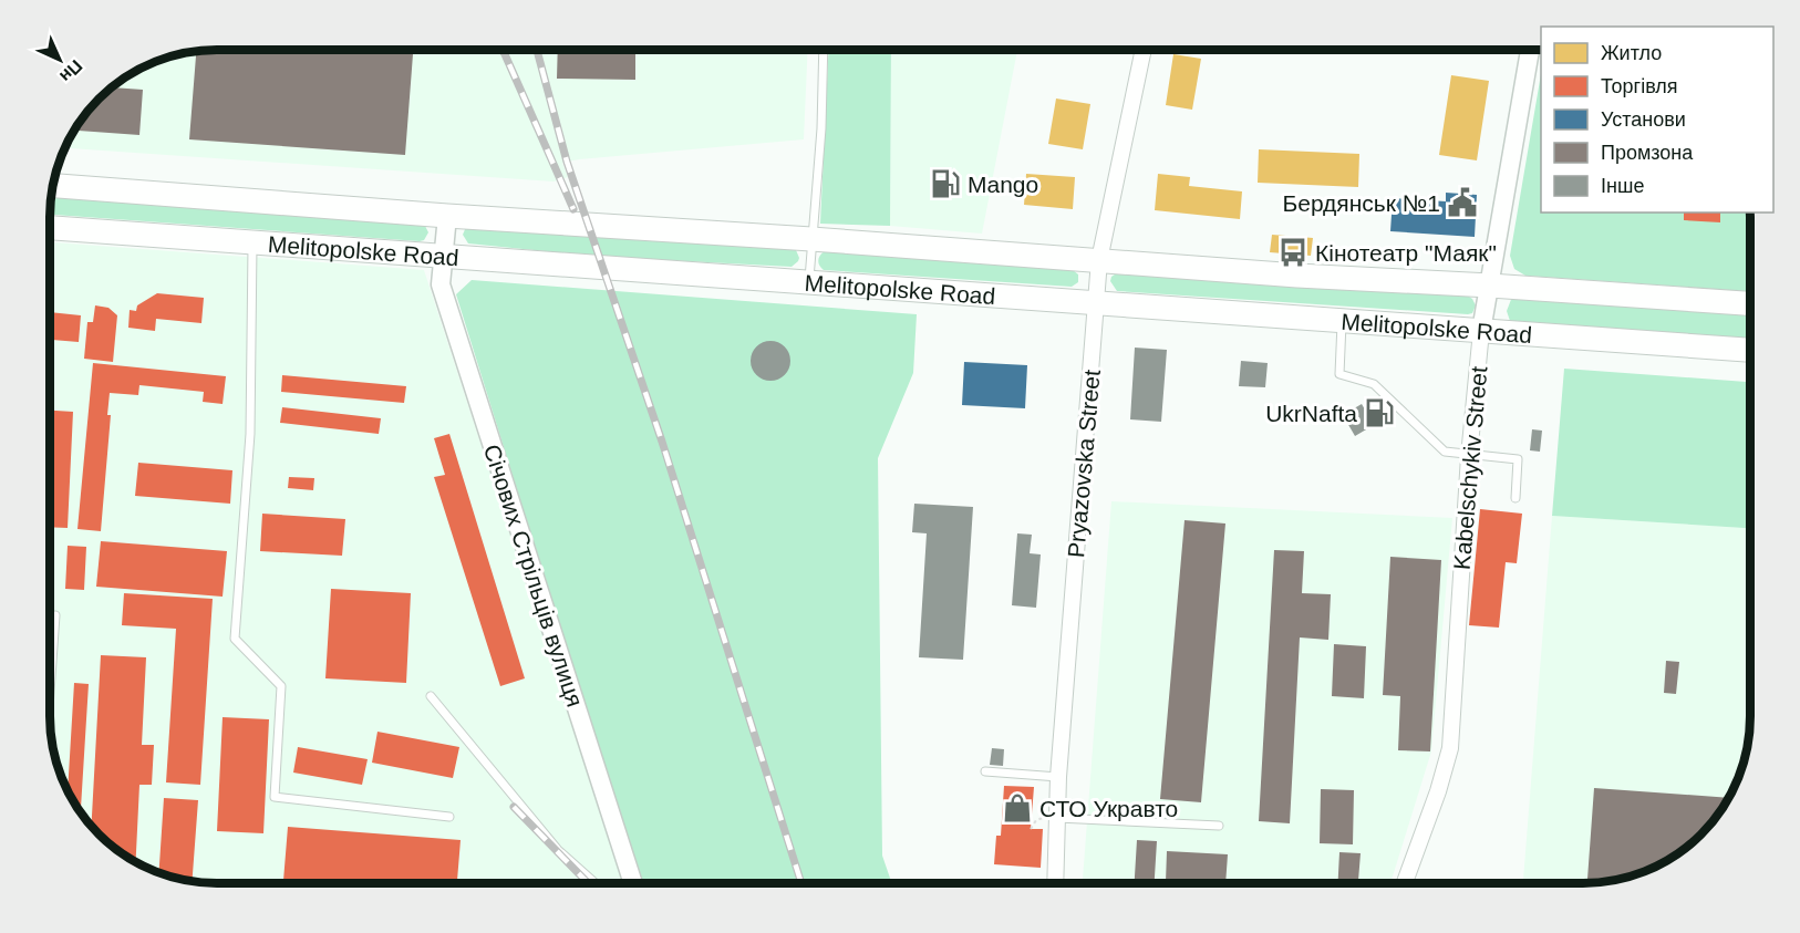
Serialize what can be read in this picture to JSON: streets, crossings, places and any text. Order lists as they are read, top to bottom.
{
  "streets": {
    "main road": ["Melitopolske Road"],
    "street": ["Pryazovska Street", "Kabelschykiv Street", "Січових Стрільців вулиця"]
  },
  "crossings": [
    ["Melitopolske Road", "Pryazovska Street"],
    ["Melitopolske Road", "Kabelschykiv Street"],
    ["Melitopolske Road", "Січових Стрільців вулиця"]
  ],
  "places": {
    "fuel station": ["Mango", "UkrNafta"],
    "public building": ["Бердянськ №1"],
    "bus stop": ["Кінотеатр \"Маяк\""],
    "shop": ["СТО Укравто"]
  },
  "legend": [
    "Житло",
    "Торгівля",
    "Установи",
    "Промзона",
    "Інше"
  ],
  "north": "bottom right"
}
